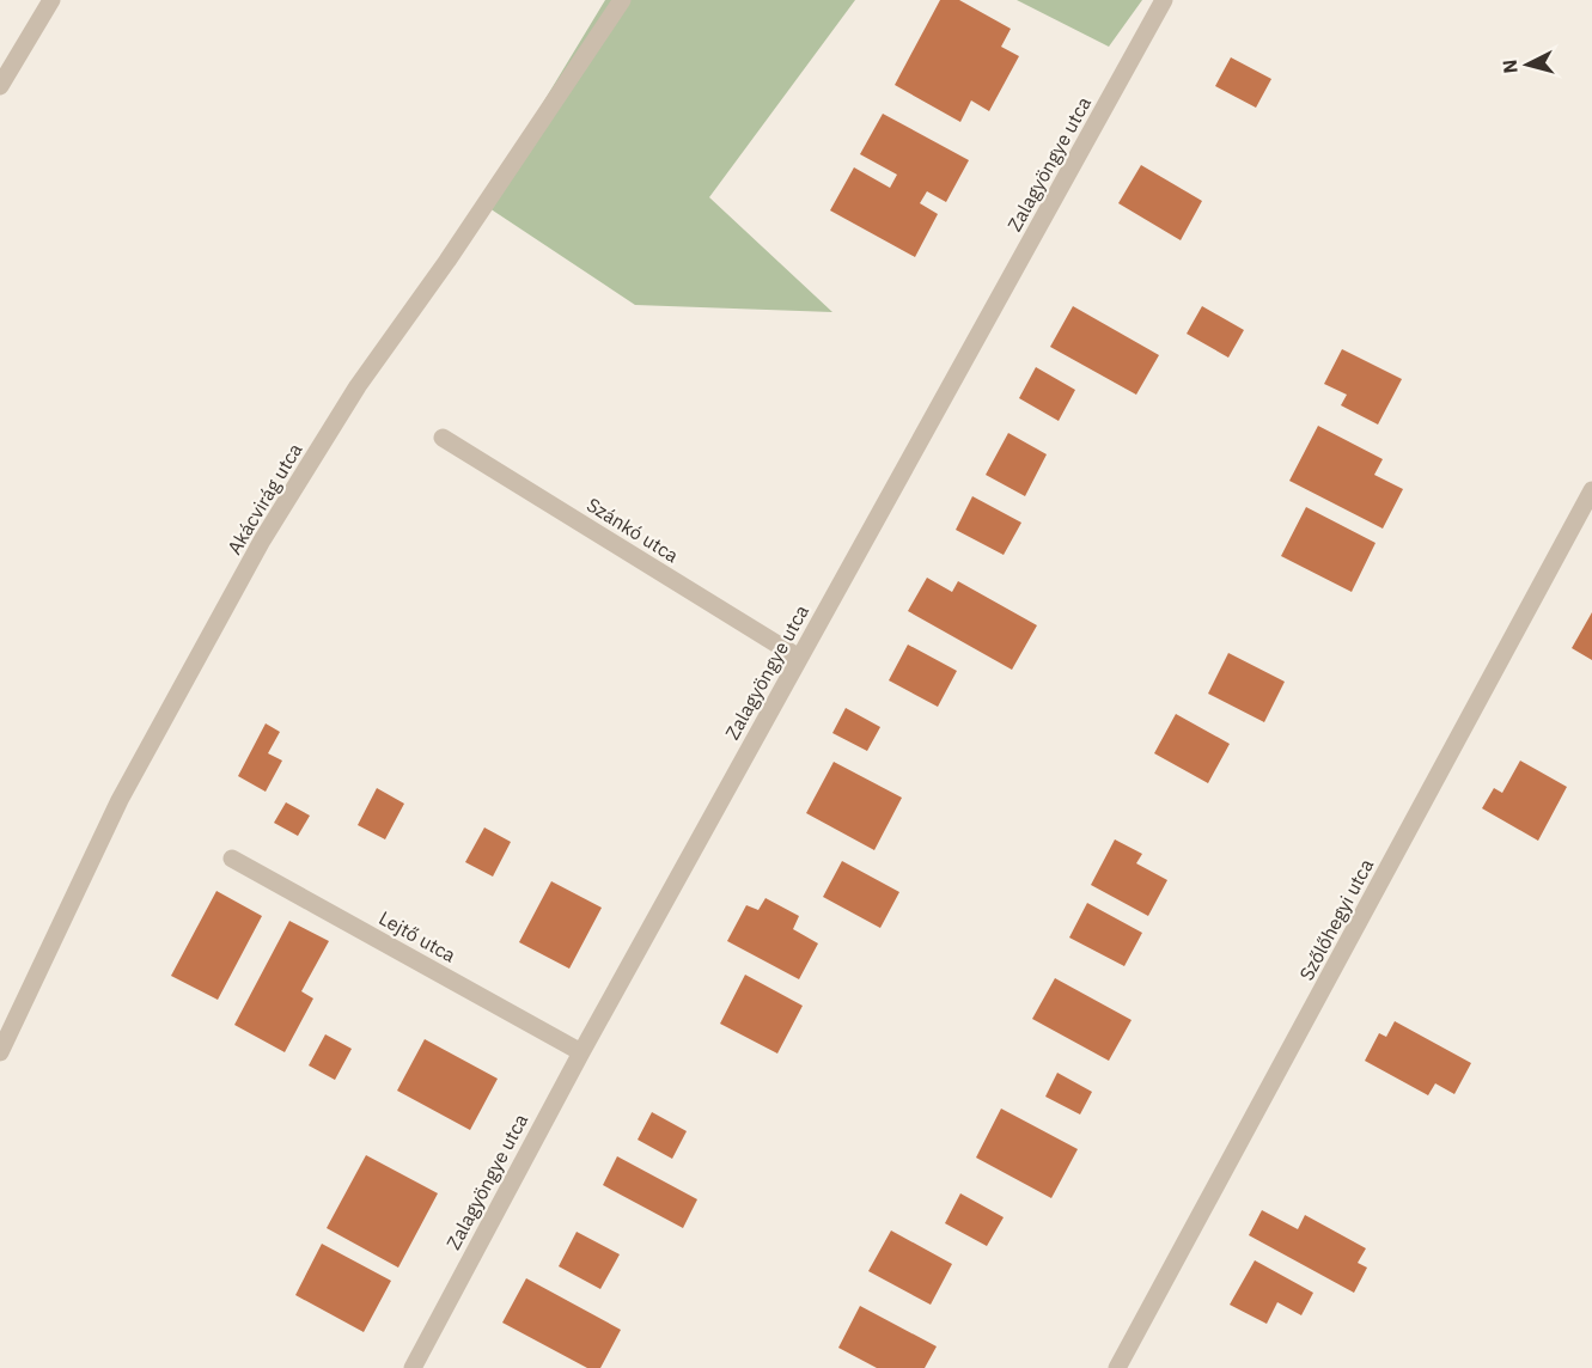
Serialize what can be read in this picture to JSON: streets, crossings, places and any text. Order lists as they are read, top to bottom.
{
  "streets": {
    "street": [
      "Zalagyöngye utca",
      "Akácvirág utca",
      "Szánkó utca",
      "Szőlőhegyi utca",
      "Lejtő utca"
    ]
  },
  "crossings": [
    ["Zalagyöngye utca", "Szánkó utca"],
    ["Zalagyöngye utca", "Lejtő utca"]
  ],
  "north": "left"
}
